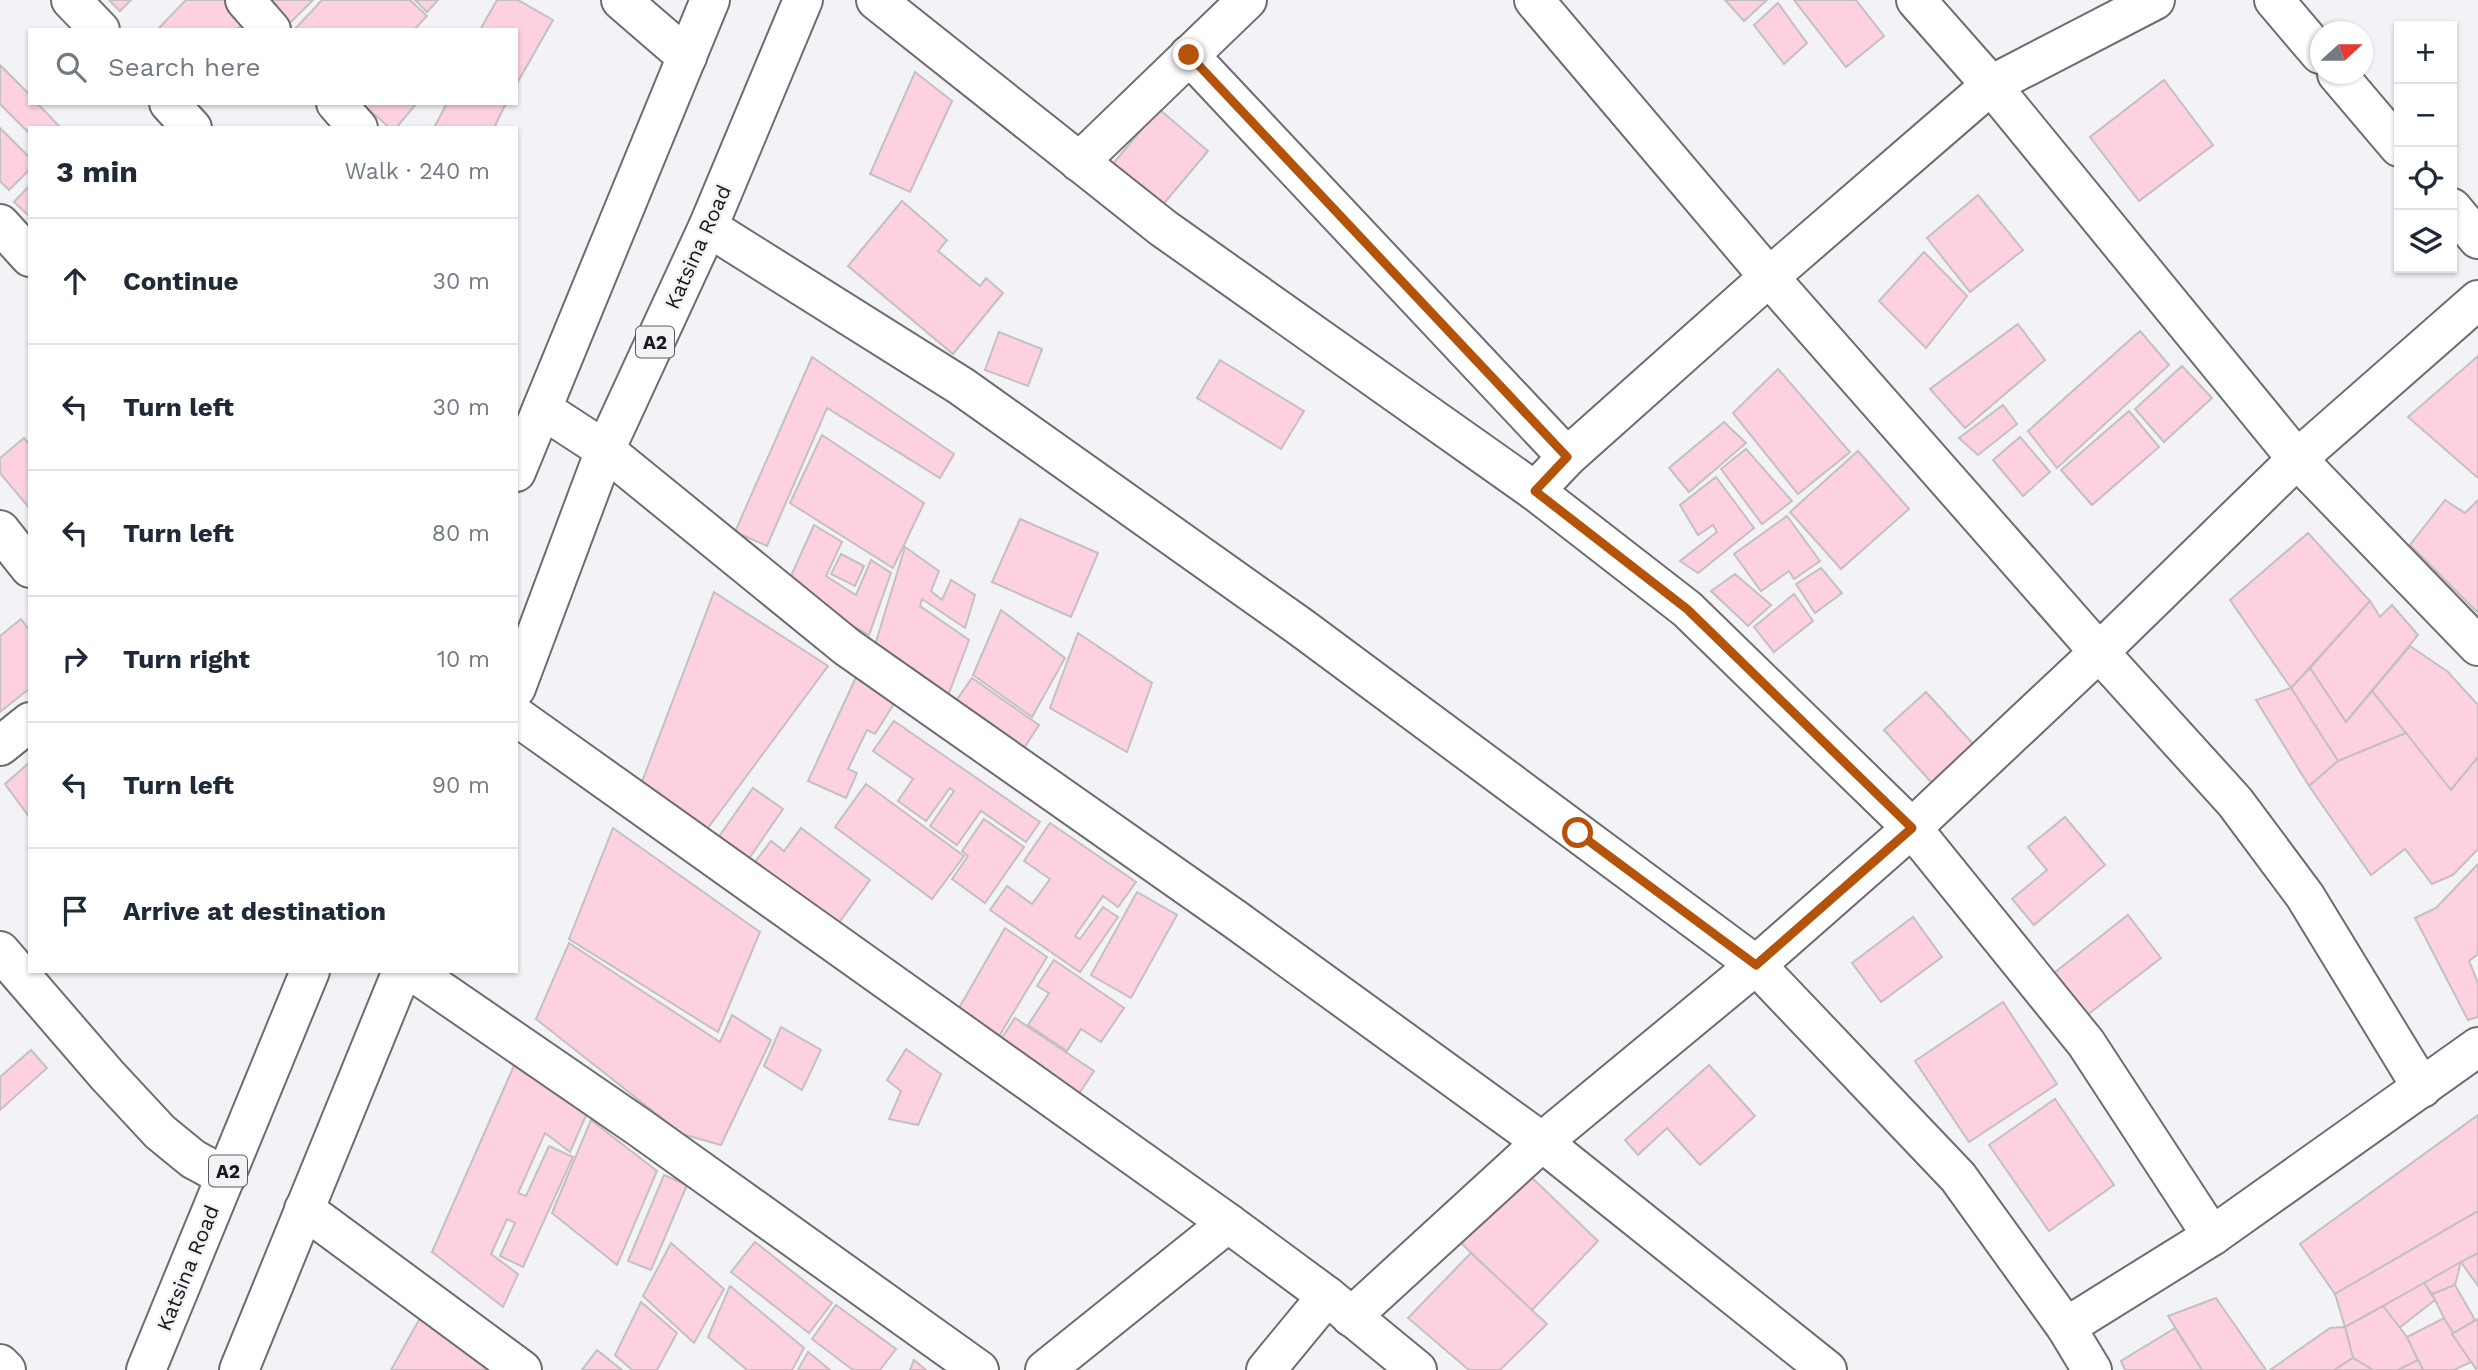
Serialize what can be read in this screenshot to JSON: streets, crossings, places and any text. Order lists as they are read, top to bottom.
{
  "streets": {
    "main road": ["Katsina Road", "A2"]
  },
  "north": "right",
  "page": {
    "map_buttons": ["+", "−"],
    "search": "Search here",
    "heading": ["3 min", "Walk · 240 m"],
    "list": [
      ["Continue", "30 m"],
      ["Turn left", "30 m"],
      ["Turn left", "80 m"],
      ["Turn right", "10 m"],
      ["Turn left", "90 m"],
      "Arrive at destination"
    ]
  }
}
